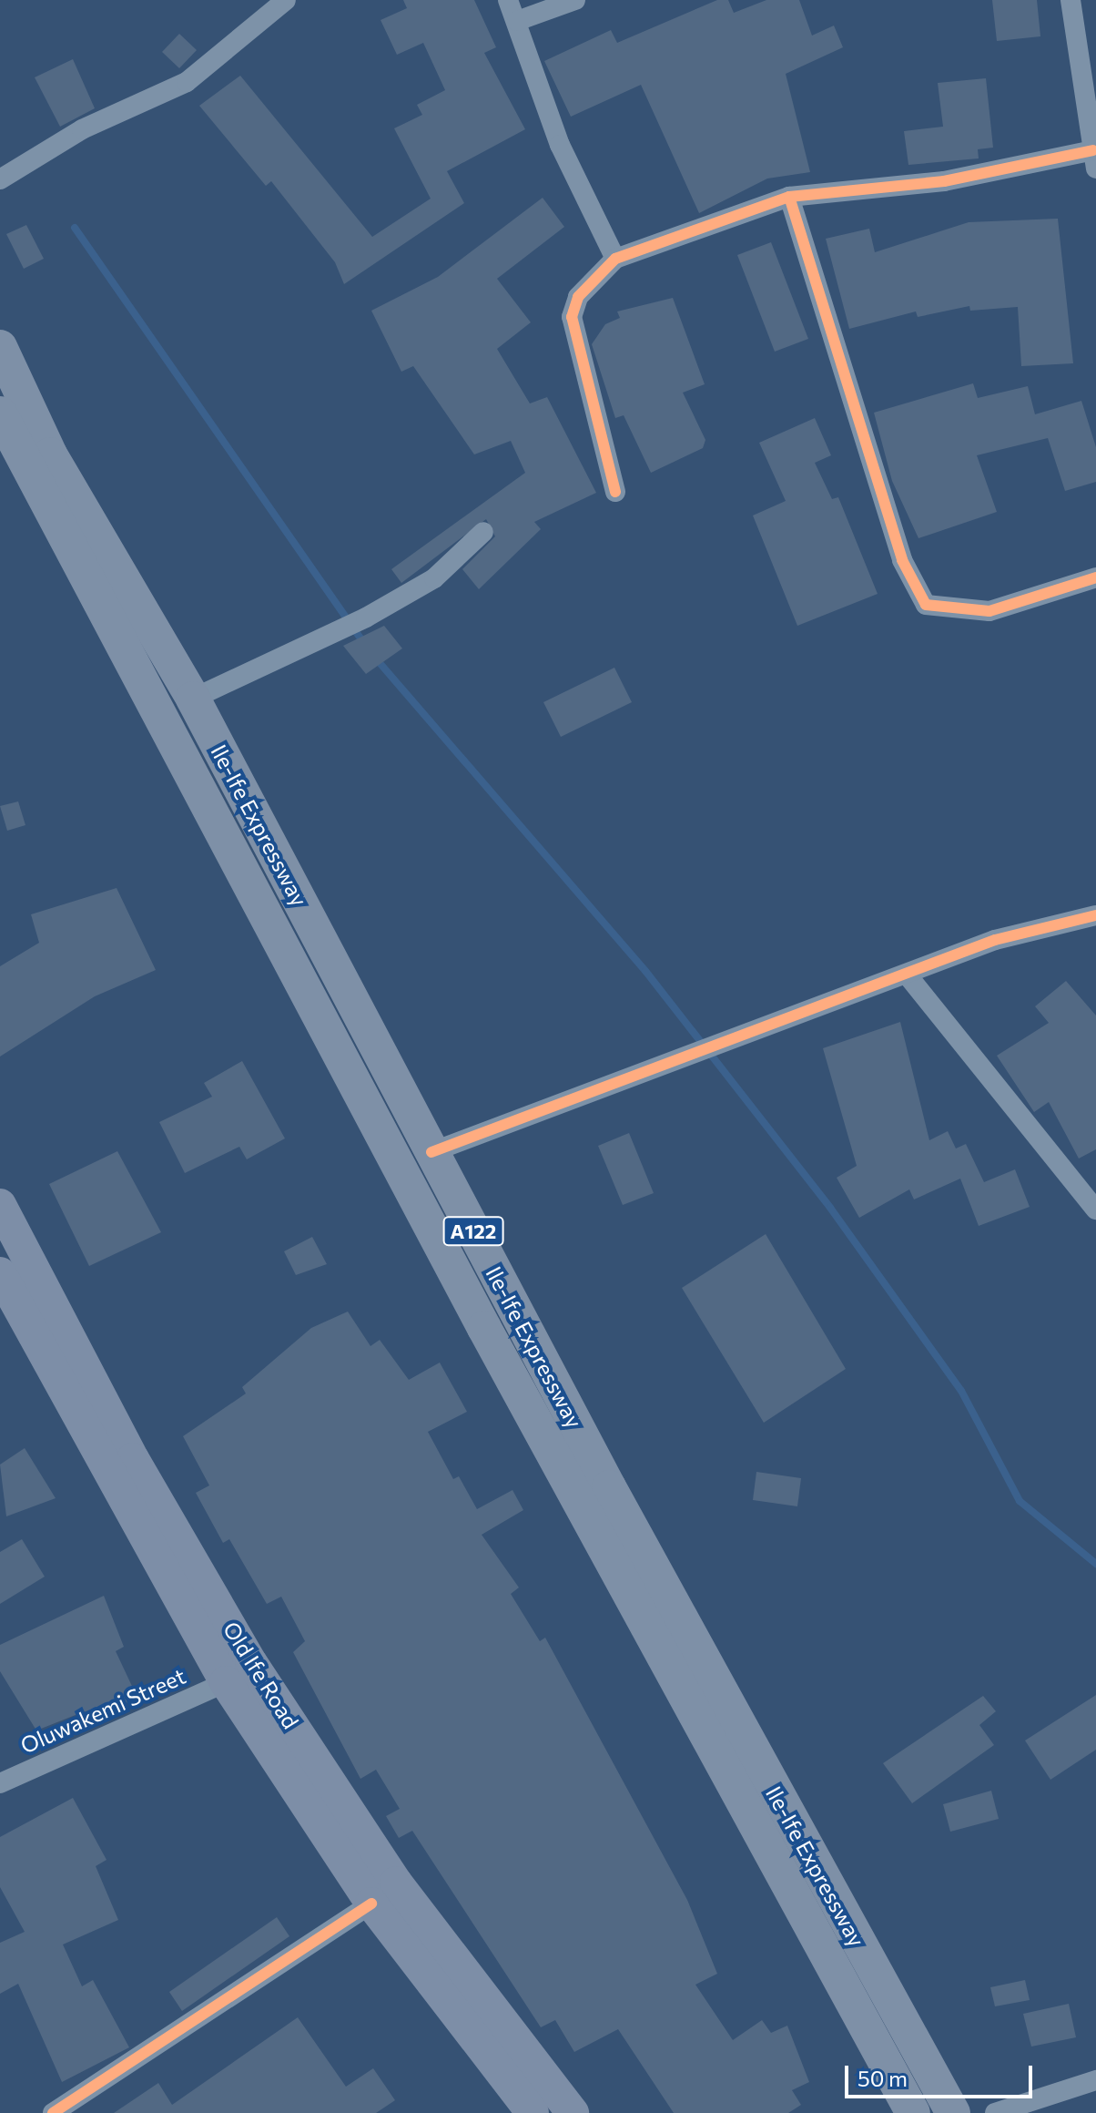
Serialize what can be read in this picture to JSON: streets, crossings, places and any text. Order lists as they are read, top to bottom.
{
  "streets": {
    "highway": ["Ile-Ife Expressway", "A122"],
    "main road": ["Old Ife Road"],
    "street": ["Oluwakemi Street"]
  },
  "crossings": [
    ["Old Ife Road", "Oluwakemi Street"]
  ],
  "scale_bar": "50 m"
}
